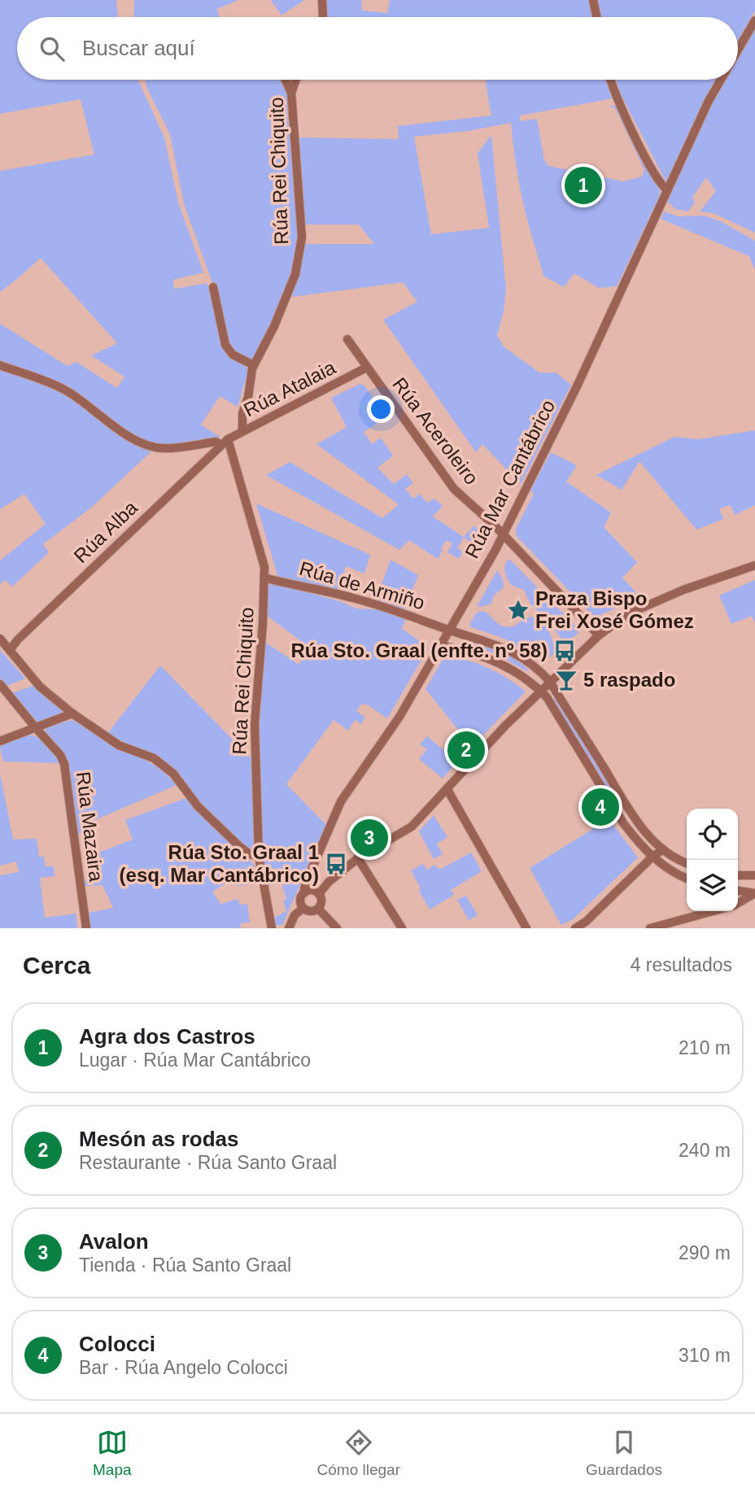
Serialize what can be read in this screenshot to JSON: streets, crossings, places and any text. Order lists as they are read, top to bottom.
{
  "streets": {
    "street": [
      "Rúa Rei Chiquito",
      "Rúa Atalaia",
      "Rúa Aceroleiro",
      "Rúa Mar Cantábrico",
      "Rúa Alba",
      "Rúa de Armiño",
      "Rúa Mazaira"
    ]
  },
  "crossings": [
    ["Rúa Rei Chiquito", "Rúa Atalaia"],
    ["Rúa Rei Chiquito", "Rúa Alba"],
    ["Rúa Rei Chiquito", "Rúa de Armiño"],
    ["Rúa Atalaia", "Rúa Aceroleiro"],
    ["Rúa Atalaia", "Rúa Alba"],
    ["Rúa Aceroleiro", "Rúa Mar Cantábrico"],
    ["Rúa Mar Cantábrico", "Rúa de Armiño"]
  ],
  "places": {
    "place": ["Praza Bispo Frei Xosé Gómez"],
    "bus stop": ["Rúa Sto. Graal (enfte. nº 58)", "Rúa Sto. Graal 1 (esq. Mar Cantábrico)"],
    "bar": ["5 raspado"]
  },
  "page": {
    "search": "Buscar aquí",
    "pins": [
      "1",
      "2",
      "4",
      "3"
    ],
    "heading": ["Cerca", "4 resultados"],
    "list": [
      {
        "mark": "1",
        "name": "Agra dos Castros",
        "note": "Lugar · Rúa Mar Cantábrico",
        "value": "210 m"
      },
      {
        "mark": "2",
        "name": "Mesón as rodas",
        "note": "Restaurante · Rúa Santo Graal",
        "value": "240 m"
      },
      {
        "mark": "3",
        "name": "Avalon",
        "note": "Tienda · Rúa Santo Graal",
        "value": "290 m"
      },
      {
        "mark": "4",
        "name": "Colocci",
        "note": "Bar · Rúa Angelo Colocci",
        "value": "310 m"
      }
    ],
    "nav": ["Mapa", "Cómo llegar", "Guardados"]
  }
}
